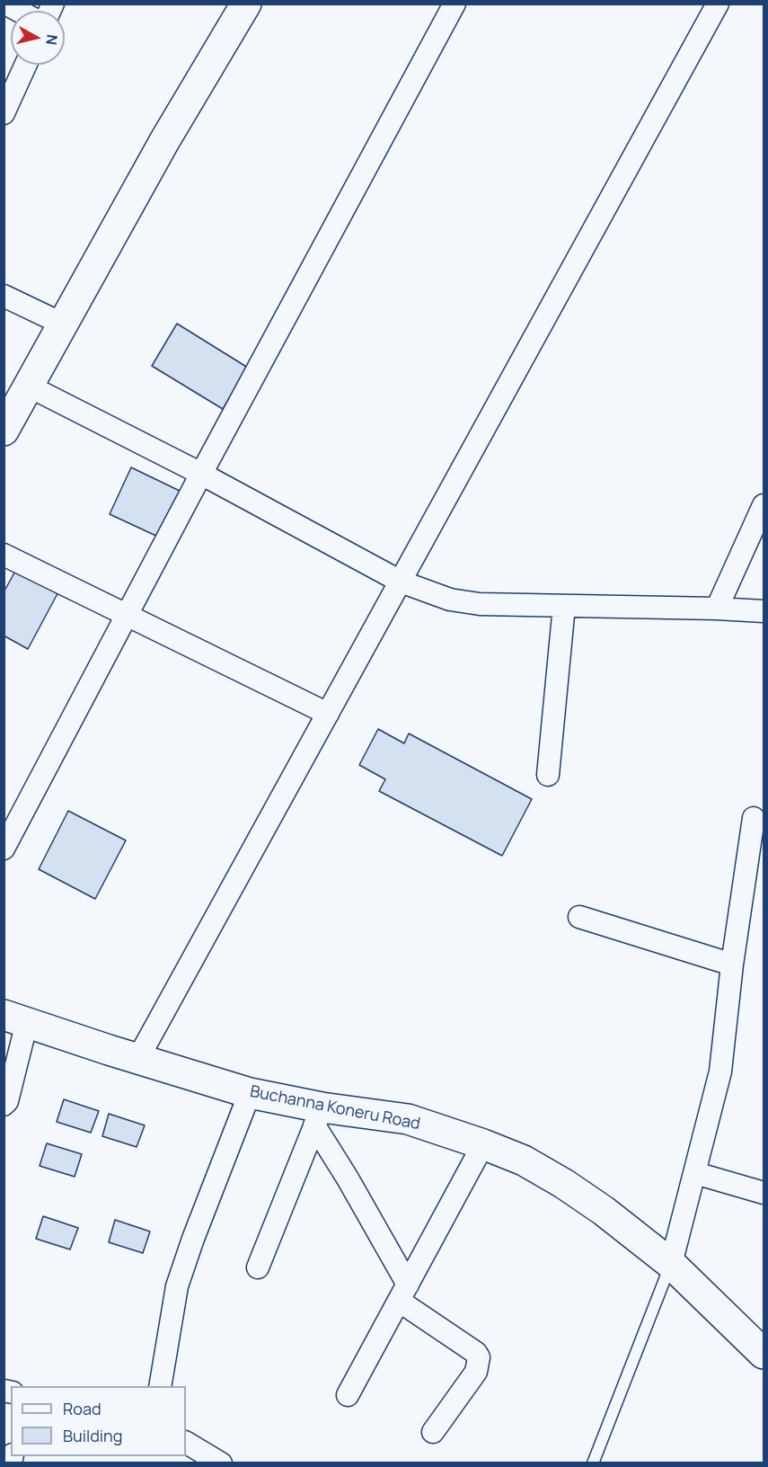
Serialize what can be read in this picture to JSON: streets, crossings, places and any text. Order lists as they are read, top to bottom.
{
  "streets": {
    "street": ["Buchanna Koneru Road"]
  },
  "legend": ["Road", "Building"],
  "north": "right"
}
